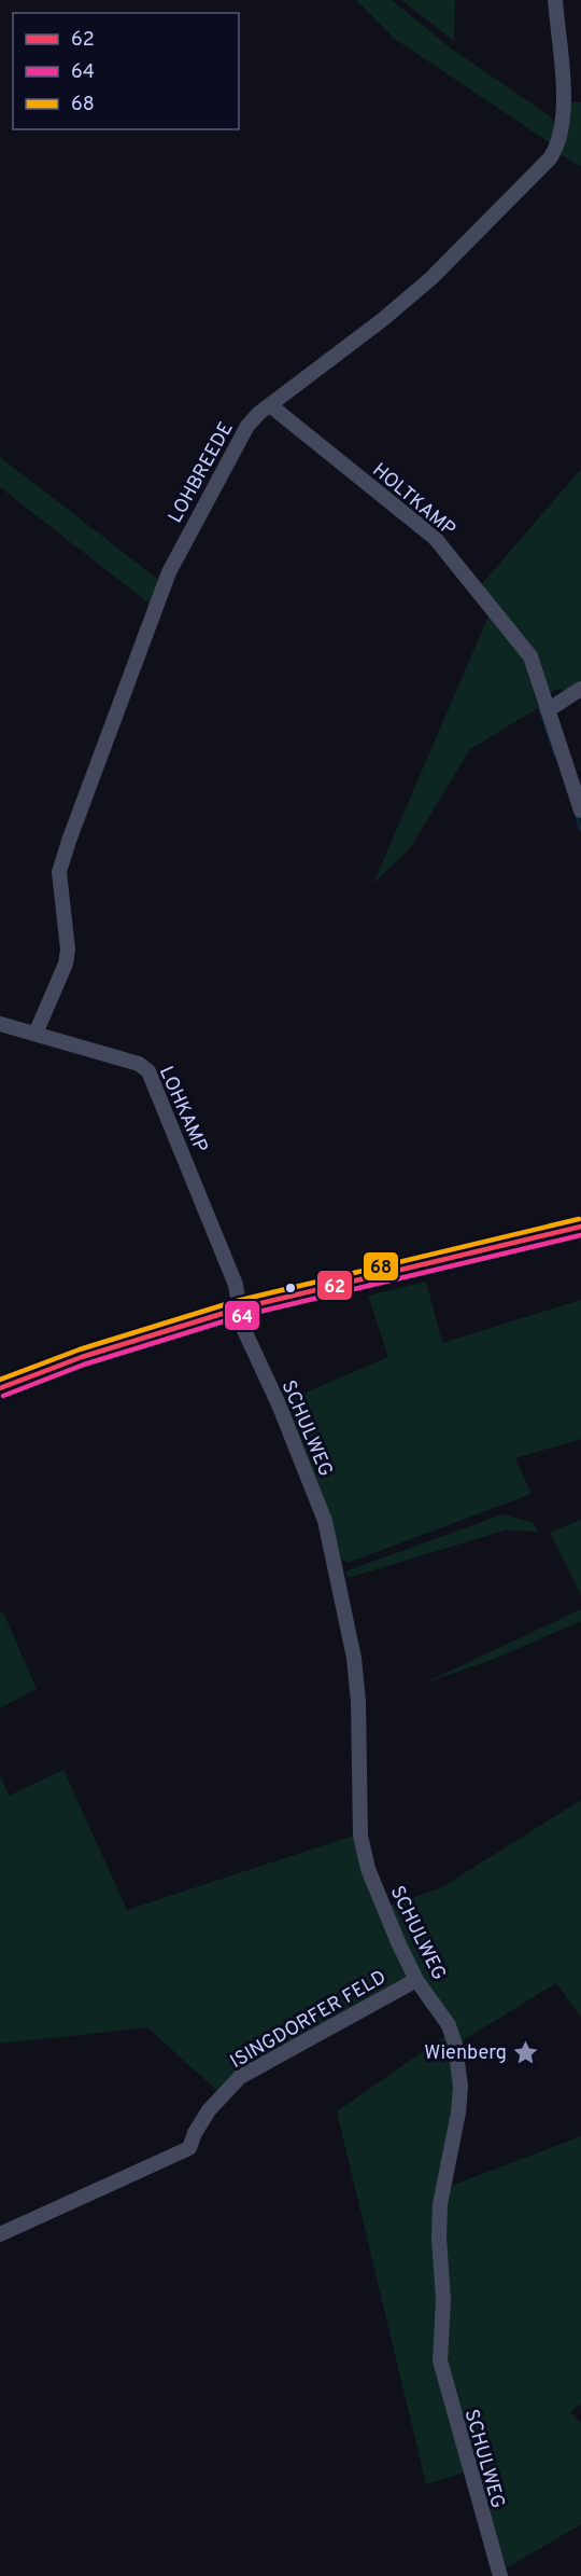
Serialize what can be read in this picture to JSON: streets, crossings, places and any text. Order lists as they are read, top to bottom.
{
  "streets": {
    "street": [
      "LOHBREEDE",
      "HOLTKAMP",
      "LOHKAMP",
      "SCHULWEG",
      "ISINGDORFER FELD"
    ]
  },
  "crossings": [
    ["LOHBREEDE", "HOLTKAMP"],
    ["LOHBREEDE", "LOHKAMP"],
    ["LOHKAMP", "SCHULWEG"],
    ["SCHULWEG", "ISINGDORFER FELD"]
  ],
  "places": {
    "place": ["Wienberg"]
  },
  "lines": ["transit line 68", "transit line 62", "transit line 64"],
  "legend": ["62", "64", "68"]
}
